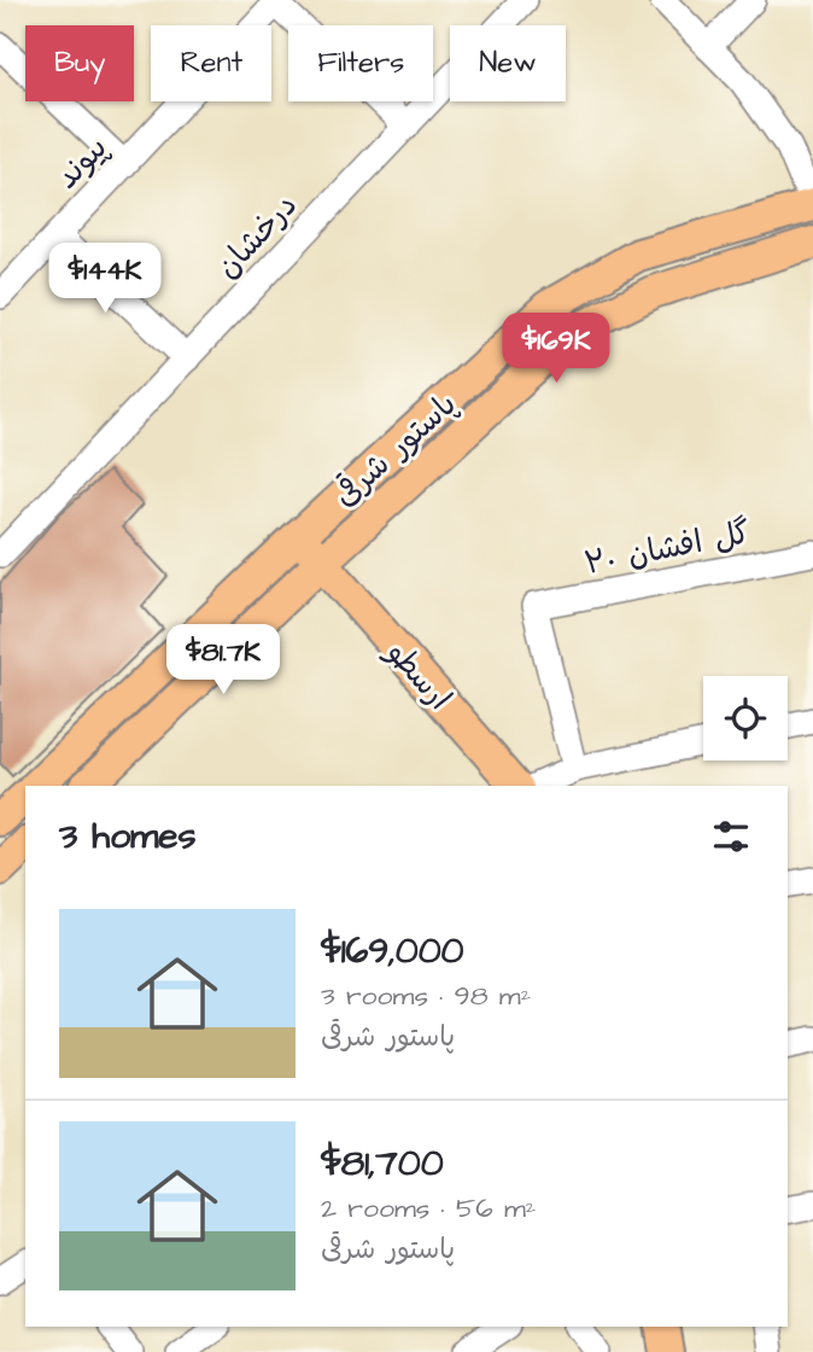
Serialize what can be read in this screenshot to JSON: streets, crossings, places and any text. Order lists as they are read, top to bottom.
{
  "streets": {
    "main road": ["پاستور شرقی", "ارسطو"],
    "street": ["پیوند", "درخشان", "گل افشان ۲۰"]
  },
  "crossings": [
    ["پاستور شرقی", "ارسطو"]
  ],
  "page": {
    "chip": [
      "Buy",
      "Rent",
      "Filters",
      "New"
    ],
    "price": ["$144K", "$169K", "$81.7K"],
    "heading": "3 homes",
    "list": [
      {
        "name": "$169,000",
        "note": "3 rooms · 98 m² · پاستور شرقی"
      },
      {
        "name": "$81,700",
        "note": "2 rooms · 56 m² · پاستور شرقی"
      }
    ]
  }
}
